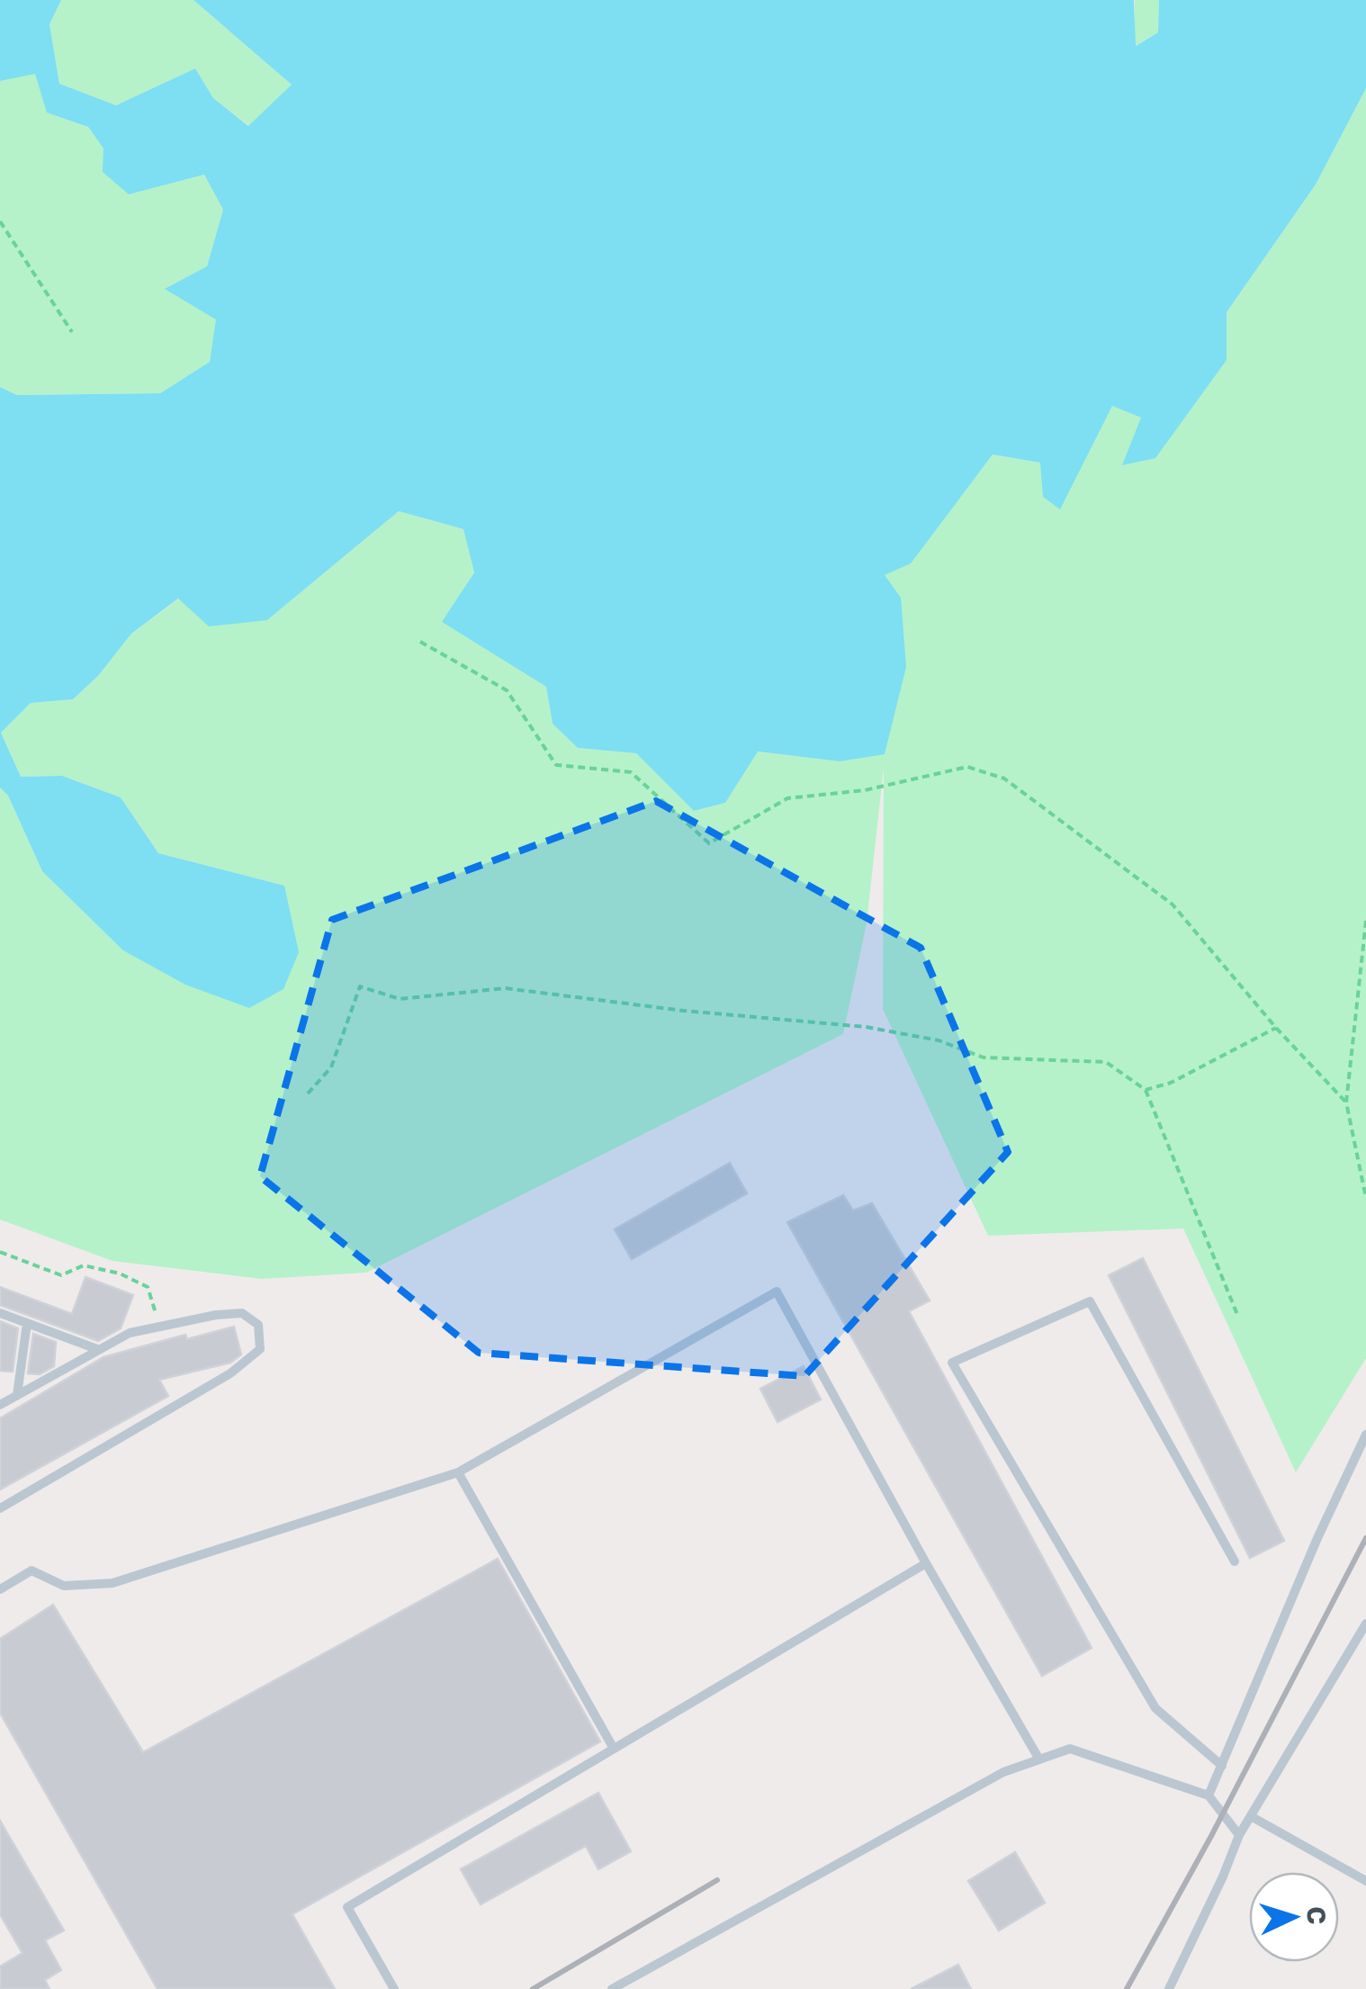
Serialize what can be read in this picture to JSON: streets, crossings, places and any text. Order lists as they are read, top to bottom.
{
  "north": "right"
}
